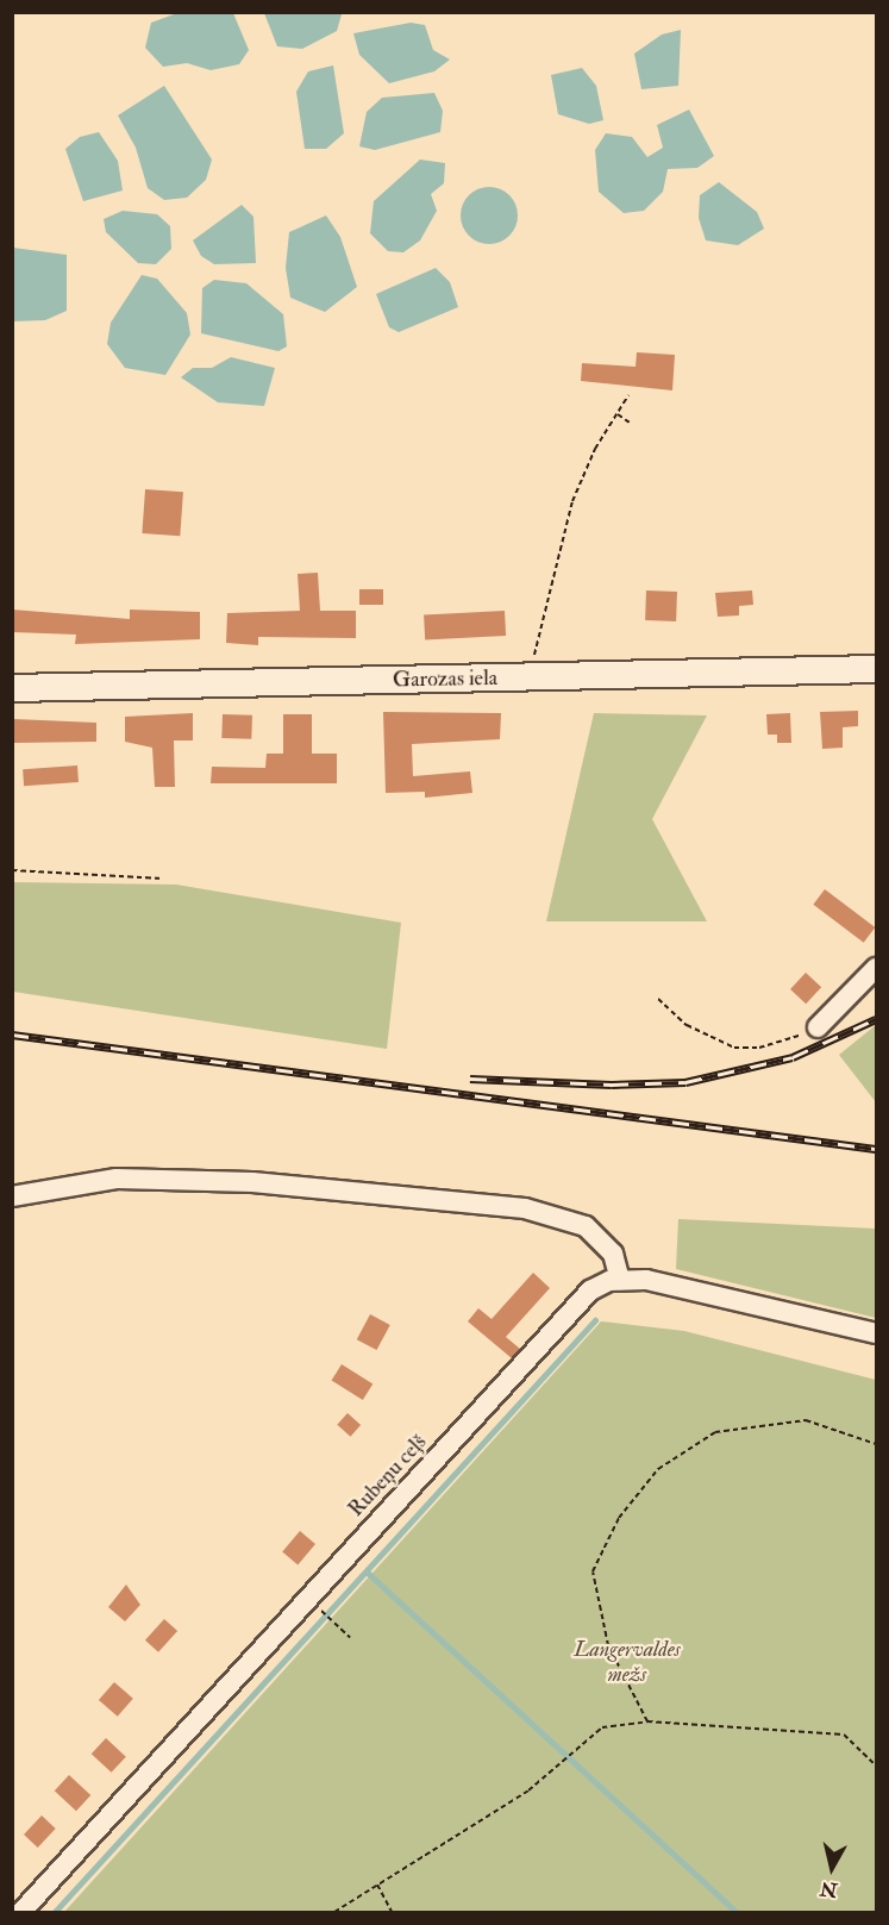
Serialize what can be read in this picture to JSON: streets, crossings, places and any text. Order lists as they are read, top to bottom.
{
  "streets": {
    "main road": ["Garozas iela"],
    "street": ["Rubeņu ceļš"]
  },
  "parks": ["Langervaldes mežs"],
  "north": "bottom"
}
